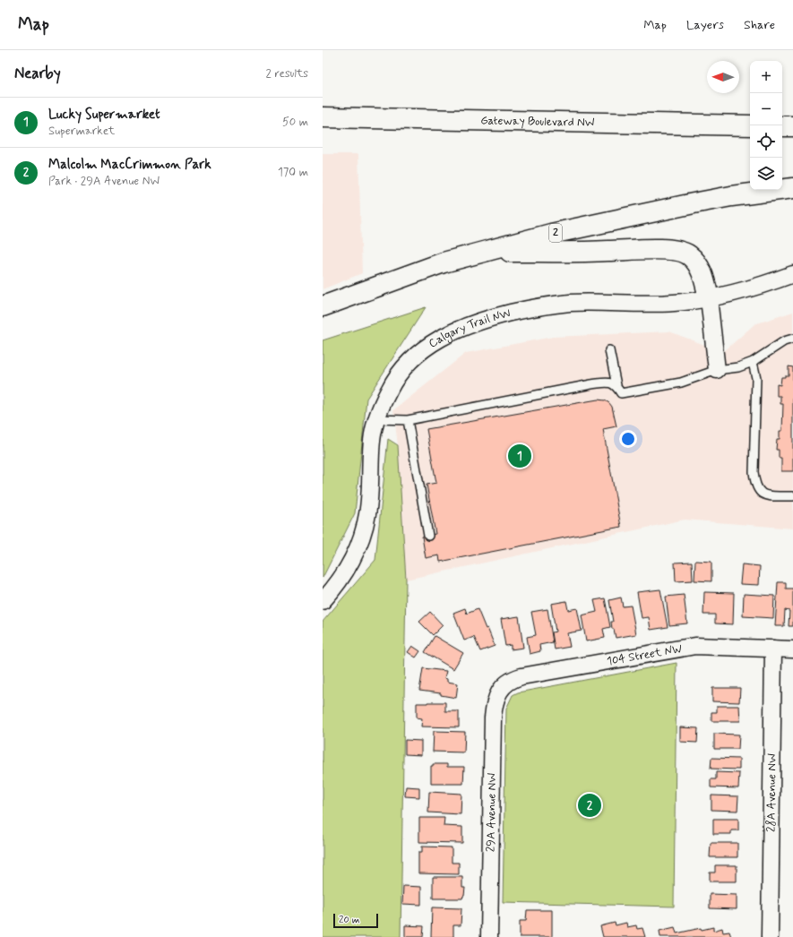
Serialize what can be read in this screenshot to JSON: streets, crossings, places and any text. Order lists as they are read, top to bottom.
{
  "streets": {
    "highway": ["Gateway Boulevard NW", "2"],
    "street": [
      "Calgary Trail NW",
      "104 Street NW",
      "28A Avenue NW",
      "29A Avenue NW"
    ]
  },
  "crossings": [
    ["104 Street NW", "28A Avenue NW"],
    ["104 Street NW", "29A Avenue NW"]
  ],
  "scale_bar": "20 m",
  "north": "left",
  "page": {
    "header": "Map",
    "nav": ["Map", "Layers", "Share"],
    "heading": ["Nearby", "2 results"],
    "map_buttons": ["+", "−"],
    "list": [
      {
        "mark": "1",
        "name": "Lucky Supermarket",
        "note": "Supermarket",
        "value": "50 m"
      },
      {
        "mark": "2",
        "name": "Malcolm MacCrimmon Park",
        "note": "Park · 29A Avenue NW",
        "value": "170 m"
      }
    ],
    "pins": ["1", "2"],
    "scale": "20 m"
  }
}
